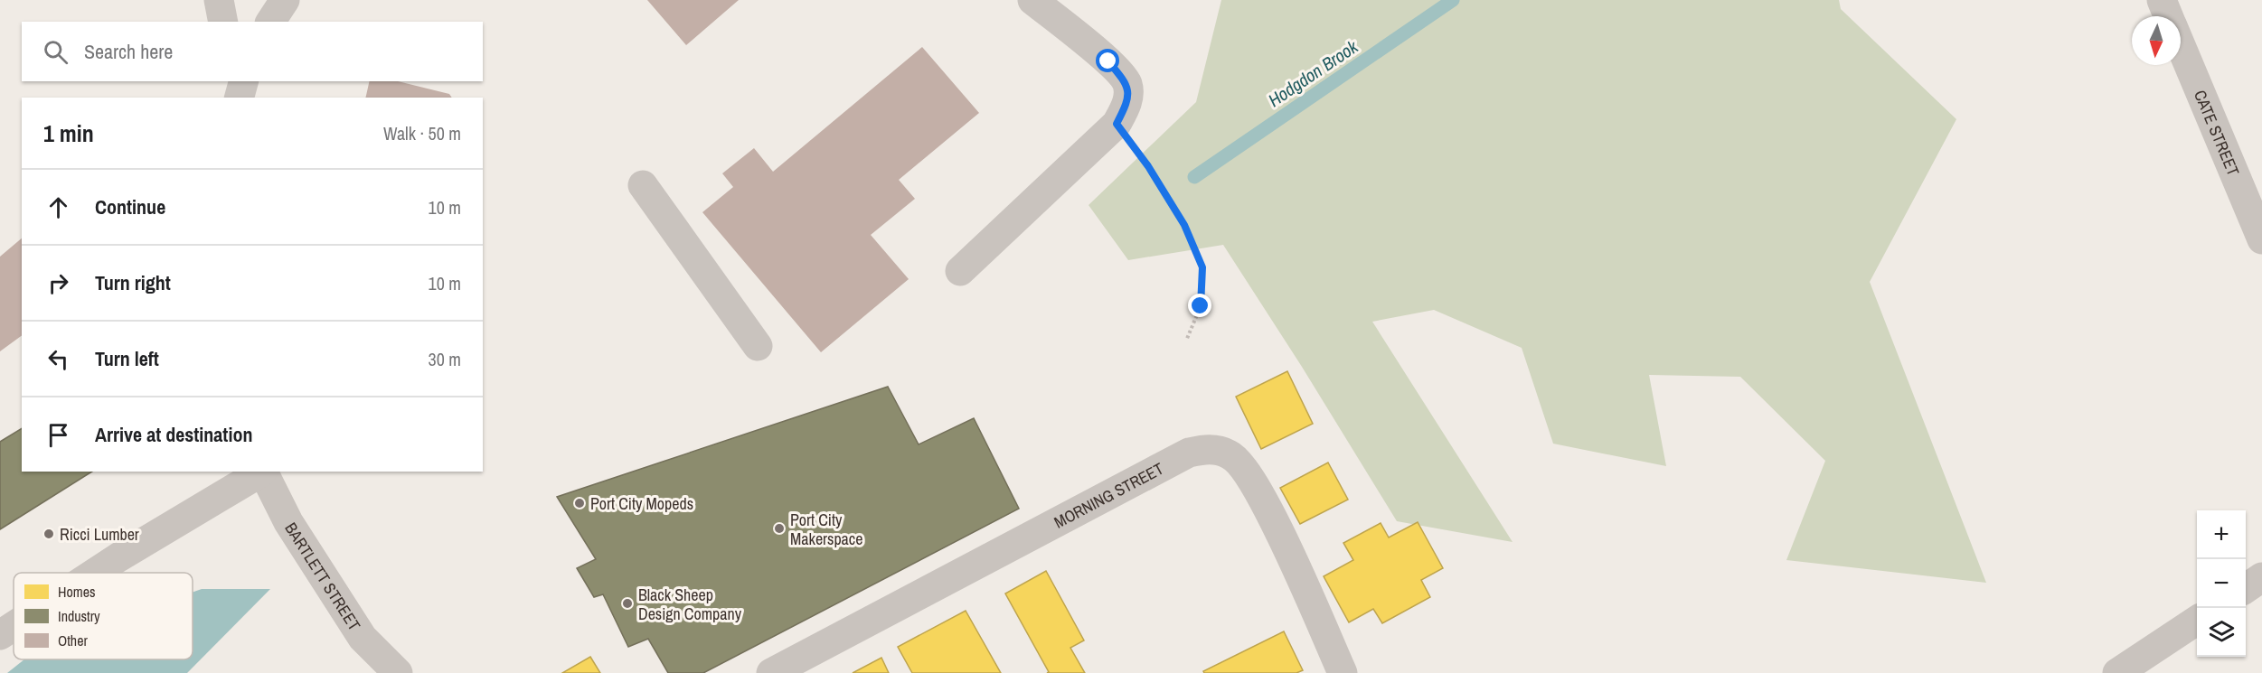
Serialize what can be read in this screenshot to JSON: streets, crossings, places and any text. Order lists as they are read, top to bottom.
{
  "streets": {
    "street": ["CATE STREET", "MORNING STREET", "BARTLETT STREET"]
  },
  "water": ["Hodgdon Brook"],
  "places": [
    "Port City Mopeds",
    "Port City Makerspace",
    "Ricci Lumber",
    "Black Sheep Design Company"
  ],
  "legend": ["Homes", "Industry", "Other"],
  "north": "bottom",
  "page": {
    "search": "Search here",
    "heading": ["1 min", "Walk · 50 m"],
    "list": [
      ["Continue", "10 m"],
      ["Turn right", "10 m"],
      ["Turn left", "30 m"],
      "Arrive at destination"
    ],
    "map_buttons": ["+", "−"]
  }
}
